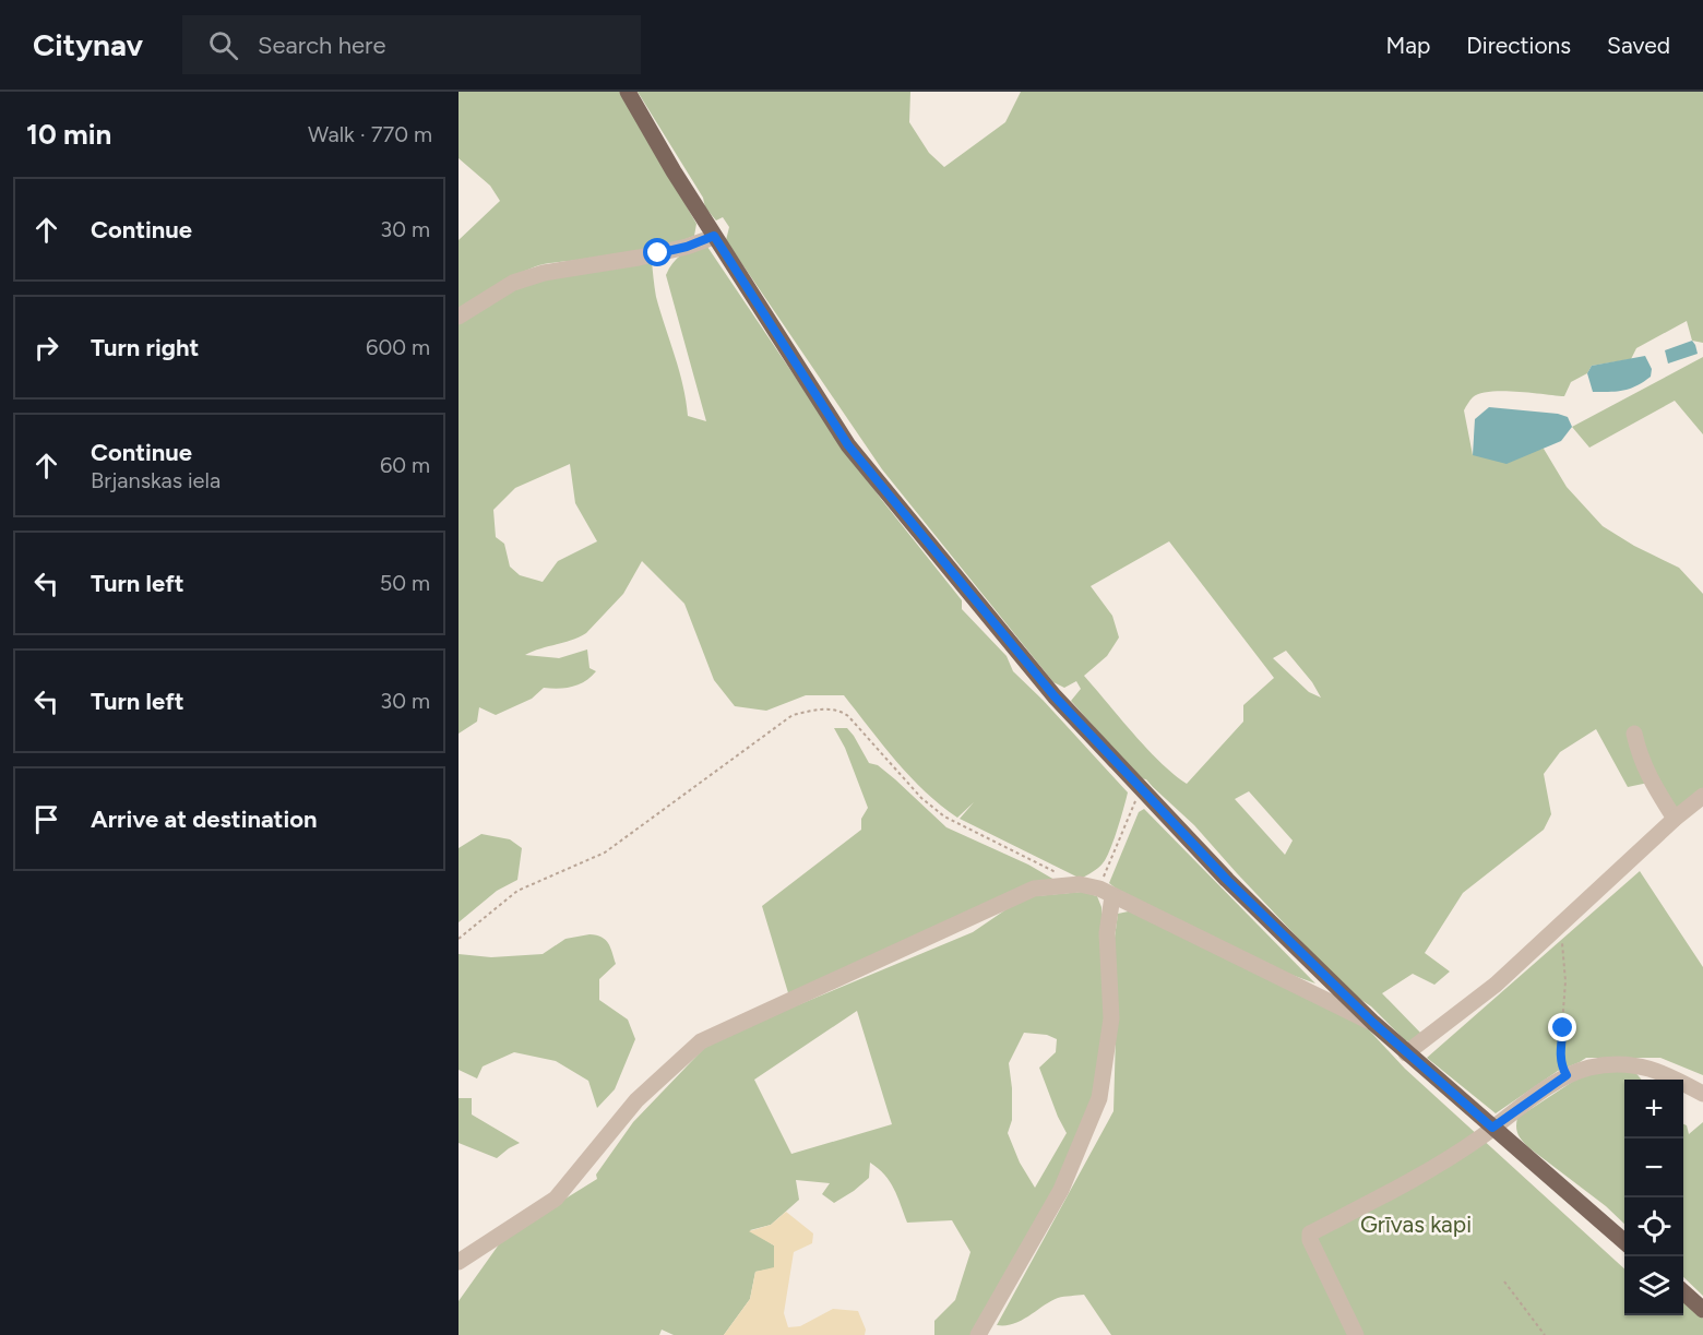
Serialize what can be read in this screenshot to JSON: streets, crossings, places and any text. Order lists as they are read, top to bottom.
{
  "parks": ["Grīvas kapi"],
  "page": {
    "header": "Citynav",
    "search": "Search here",
    "nav": ["Map", "Directions", "Saved"],
    "heading": ["10 min", "Walk · 770 m"],
    "list": [
      ["Continue", "30 m"],
      ["Turn right", "600 m"],
      ["Continue", "Brjanskas iela", "60 m"],
      ["Turn left", "50 m"],
      ["Turn left", "30 m"],
      "Arrive at destination"
    ],
    "map_buttons": ["+", "−"]
  }
}
